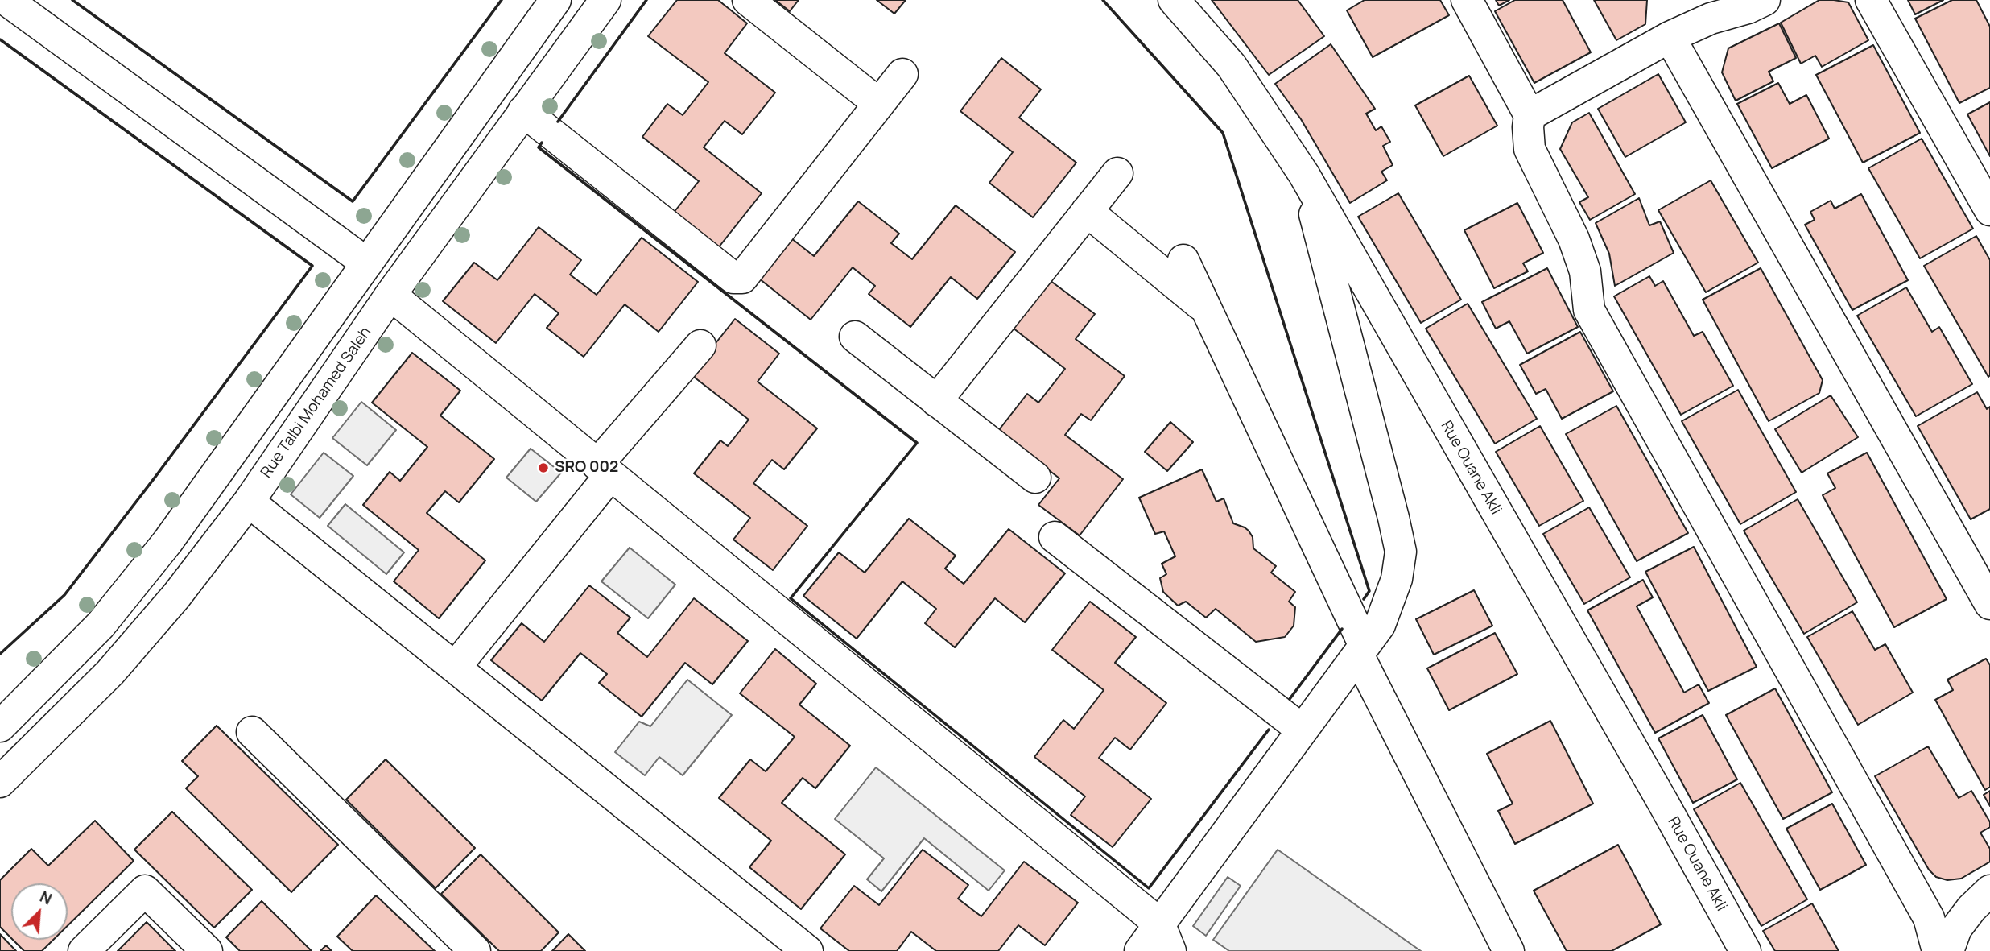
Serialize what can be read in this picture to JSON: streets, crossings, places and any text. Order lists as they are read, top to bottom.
{
  "streets": {
    "street": ["Rue Talbi Mohamed Saleh", "Rue Ouane Akli"]
  },
  "places": ["SRO 002"],
  "north": "top right"
}
